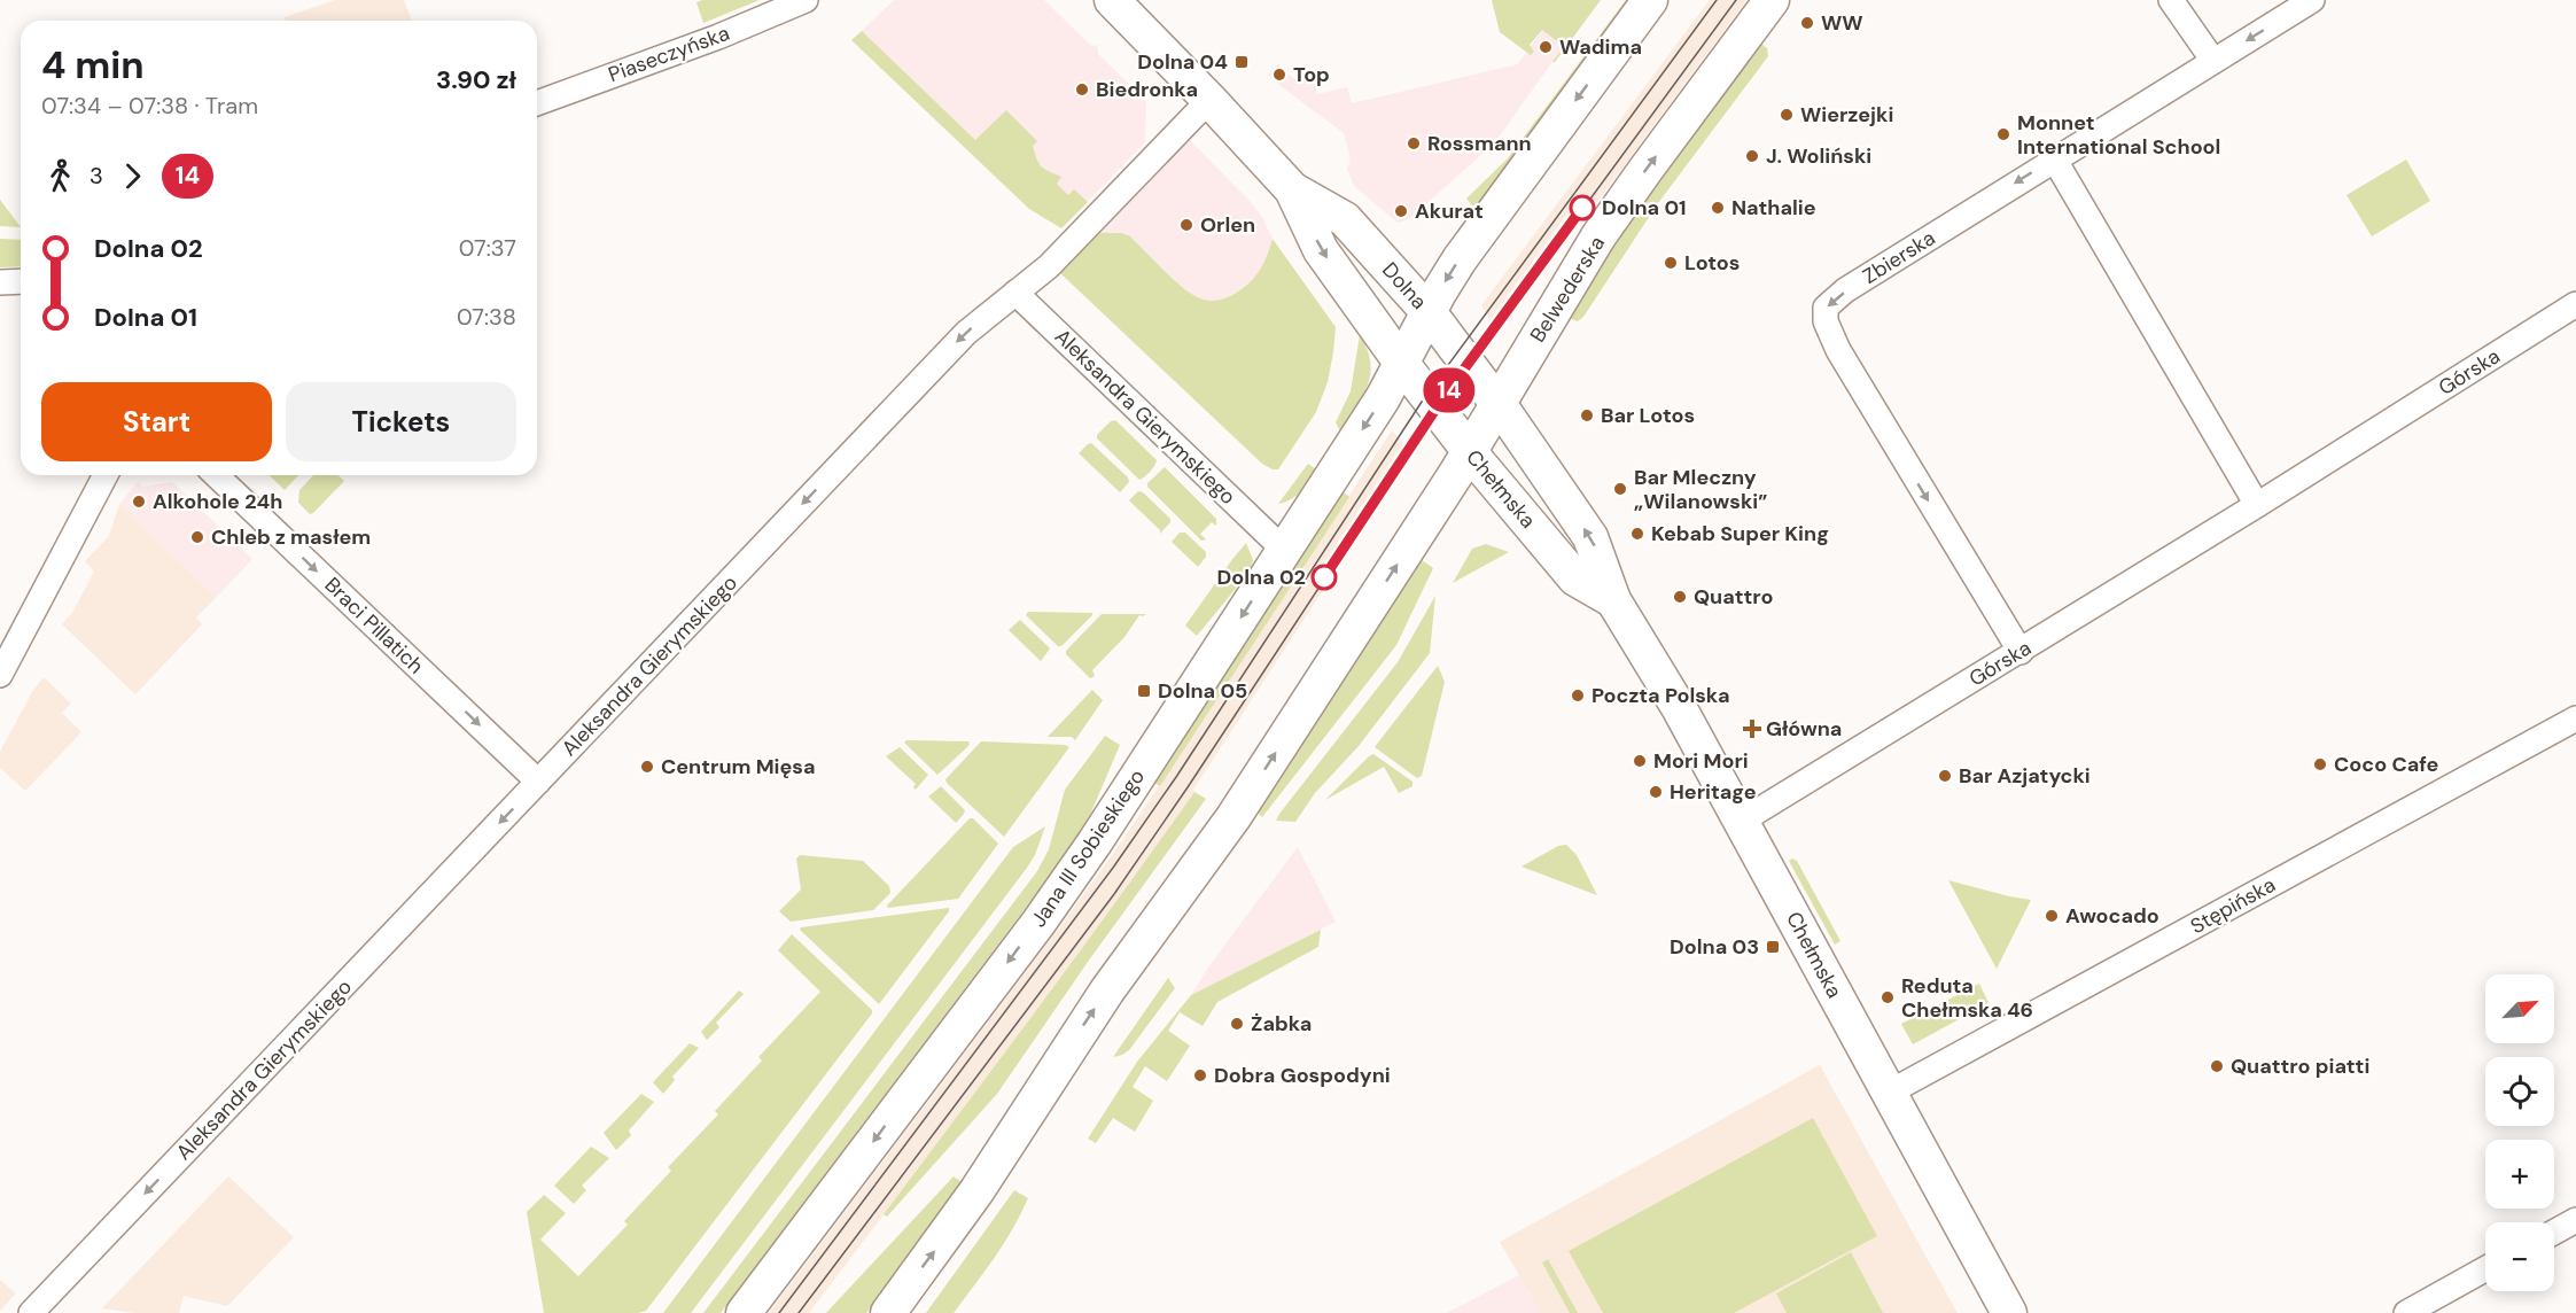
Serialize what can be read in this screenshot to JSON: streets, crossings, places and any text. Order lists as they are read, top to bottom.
{
  "streets": {
    "main road": [
      "Dolna",
      "Belwederska",
      "Chełmska",
      "Jana III Sobieskiego"
    ],
    "street": [
      "Piaseczyńska",
      "Zbierska",
      "Górska",
      "Aleksandra Gierymskiego",
      "Braci Pillatich",
      "Stępińska"
    ]
  },
  "crossings": [
    ["Zbierska", "Górska"],
    ["Dolna", "Belwederska"],
    ["Dolna", "Chełmska"],
    ["Dolna", "Jana III Sobieskiego"],
    ["Belwederska", "Chełmska"],
    ["Górska", "Chełmska"],
    ["Aleksandra Gierymskiego", "Braci Pillatich"],
    ["Aleksandra Gierymskiego", "Jana III Sobieskiego"],
    ["Chełmska", "Jana III Sobieskiego"],
    ["Chełmska", "Stępińska"]
  ],
  "one_way": ["Aleksandra Gierymskiego", "Braci Pillatich"],
  "places": {
    "other": [
      "WW",
      "Wadima",
      "Top",
      "Biedronka",
      "Wierzejki",
      "Monnet International School",
      "Rossmann",
      "J. Woliński",
      "Dolna 01",
      "Nathalie",
      "Akurat",
      "Orlen",
      "Lotos",
      "Bar Lotos",
      "Bar Mleczny „Wilanowski”",
      "Alkohole 24h",
      "Kebab Super King",
      "Chleb z masłem",
      "Dolna 02",
      "Quattro",
      "Poczta Polska",
      "Mori Mori",
      "Coco Cafe",
      "Centrum Mięsa",
      "Bar Azjatycki",
      "Heritage",
      "Awocado",
      "Reduta Chełmska 46",
      "Żabka",
      "Quattro piatti",
      "Dobra Gospodyni"
    ],
    "transit": ["Dolna 04", "Dolna 05", "Dolna 03"],
    "health": ["Główna"]
  },
  "lines": ["tram line 14"],
  "north": "top right",
  "page": {
    "on_map": "14",
    "heading": ["4 min", "07:34 – 07:38 · Tram", "3.90 zł"],
    "legs": ["3", "14"],
    "list": [
      {
        "name": "Dolna 02",
        "value": "07:37"
      },
      {
        "name": "Dolna 01",
        "value": "07:38"
      }
    ],
    "buttons": ["Start", "Tickets"],
    "map_buttons": ["+", "−"]
  }
}
